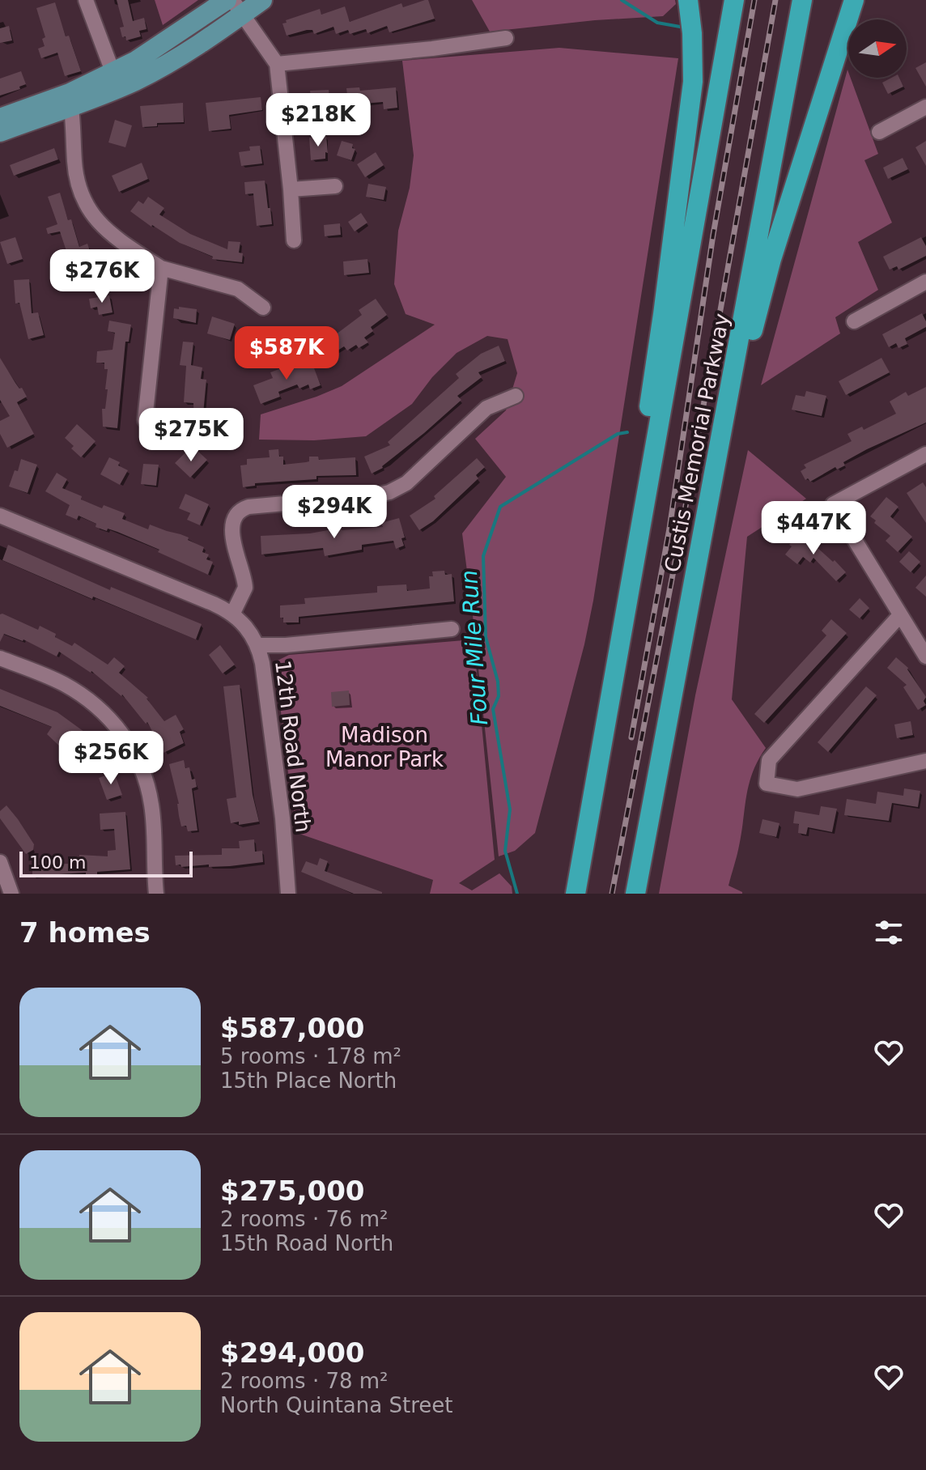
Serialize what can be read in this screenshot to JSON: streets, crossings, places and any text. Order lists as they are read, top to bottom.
{
  "streets": {
    "highway": ["Custis Memorial Parkway"],
    "street": ["12th Road North"]
  },
  "water": ["Four Mile Run"],
  "parks": ["Madison Manor Park"],
  "scale_bar": "100 m",
  "north": "right",
  "page": {
    "price": [
      "$218K",
      "$276K",
      "$587K",
      "$275K",
      "$294K",
      "$447K",
      "$256K"
    ],
    "scale": "100 m",
    "heading": "7 homes",
    "list": [
      {
        "name": "$587,000",
        "note": "5 rooms · 178 m² · 15th Place North"
      },
      {
        "name": "$275,000",
        "note": "2 rooms · 76 m² · 15th Road North"
      },
      {
        "name": "$294,000",
        "note": "2 rooms · 78 m² · North Quintana Street"
      }
    ]
  }
}
